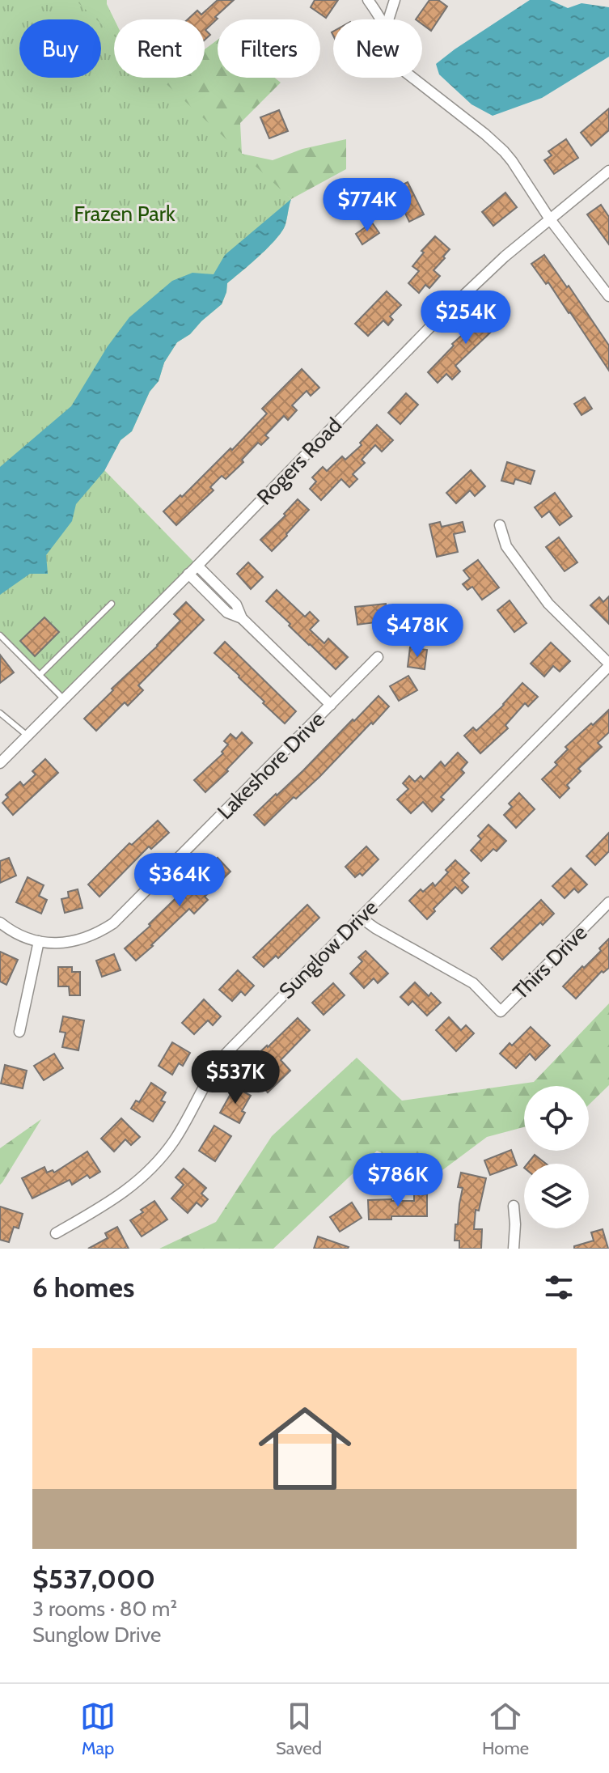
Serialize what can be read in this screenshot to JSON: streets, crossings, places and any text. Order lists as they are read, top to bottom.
{
  "streets": {
    "street": [
      "Rogers Road",
      "Lakeshore Drive",
      "Sunglow Drive",
      "Thirs Drive"
    ]
  },
  "crossings": [
    ["Sunglow Drive", "Thirs Drive"]
  ],
  "parks": ["Frazen Park"],
  "page": {
    "chip": [
      "Buy",
      "Rent",
      "Filters",
      "New"
    ],
    "price": [
      "$774K",
      "$254K",
      "$478K",
      "$364K",
      "$537K",
      "$786K"
    ],
    "heading": "6 homes",
    "list": [
      {
        "name": "$537,000",
        "note": "3 rooms · 80 m² · Sunglow Drive"
      }
    ],
    "tabs": ["Map", "Saved", "Home"]
  }
}
